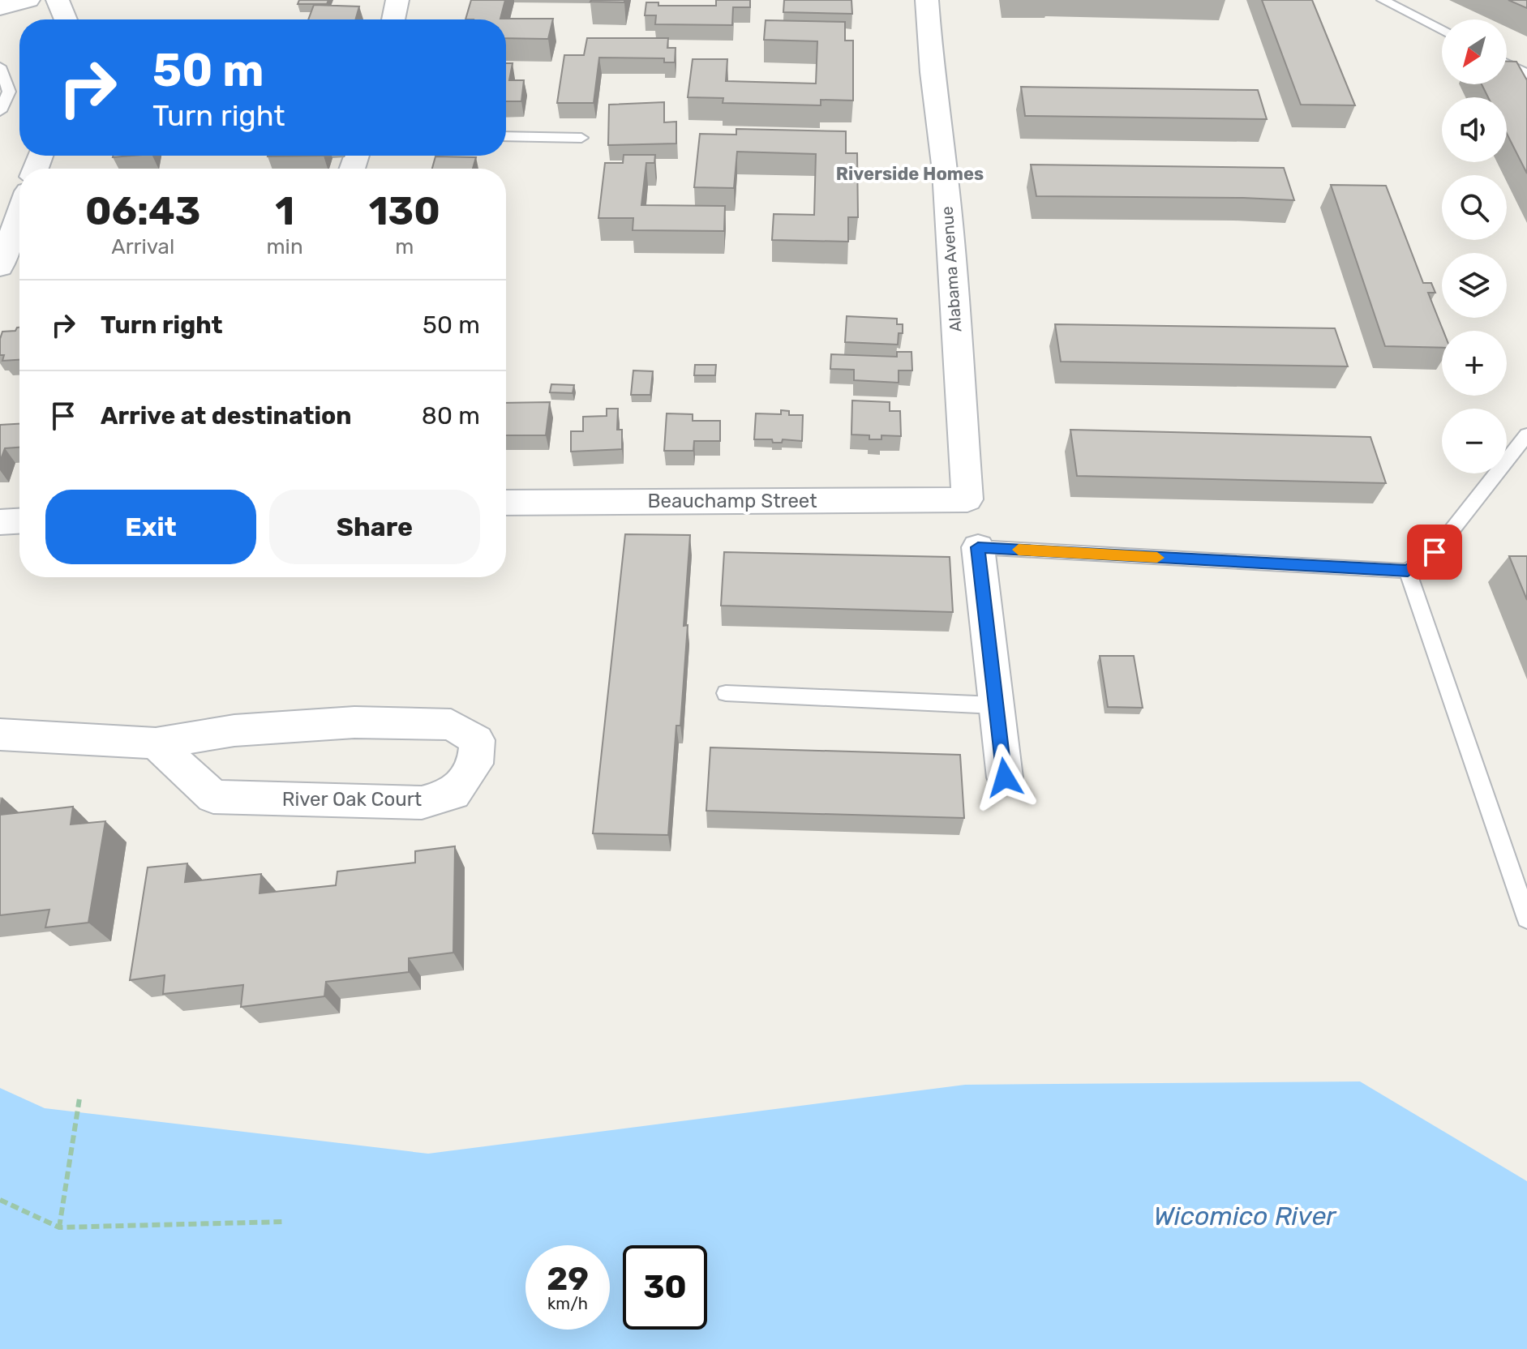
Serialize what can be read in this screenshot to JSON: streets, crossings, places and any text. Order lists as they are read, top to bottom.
{
  "streets": {
    "street": ["Alabama Avenue", "Beauchamp Street", "River Oak Court"]
  },
  "crossings": [
    ["Alabama Avenue", "Beauchamp Street"]
  ],
  "districts": ["Riverside Homes"],
  "water": ["Wicomico River"],
  "north": "bottom left",
  "page": {
    "map_buttons": ["+", "−"],
    "turn": ["50 m", "Turn right"],
    "eta": [
      "06:43",
      "Arrival",
      "1",
      "min",
      "130",
      "m"
    ],
    "list": [
      {
        "name": "Turn right",
        "value": "50 m"
      },
      {
        "name": "Arrive at destination",
        "value": "80 m"
      }
    ],
    "buttons": ["Exit", "Share"],
    "speed": "29 km/h",
    "limit": "30"
  }
}
